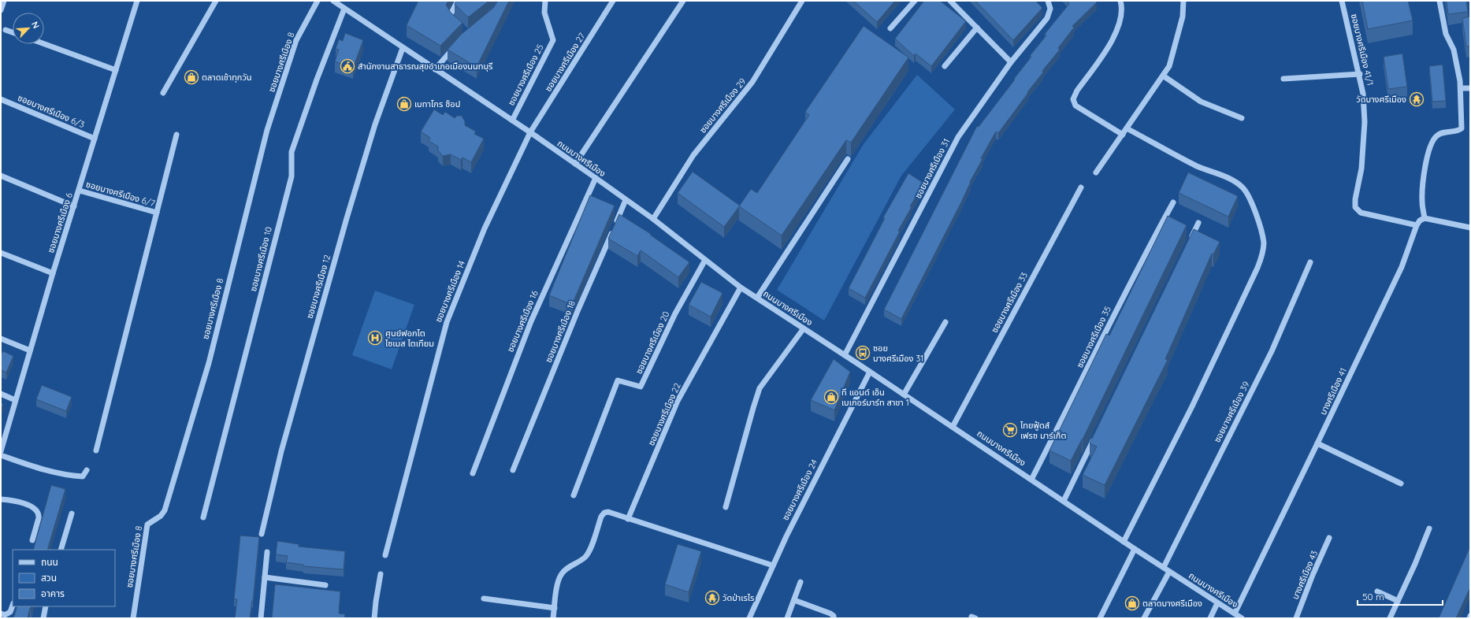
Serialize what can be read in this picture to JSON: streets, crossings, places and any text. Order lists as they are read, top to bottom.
{
  "streets": {
    "street": [
      "ซอยบางศรีเมือง 41/1",
      "ซอยบางศรีเมือง 8",
      "ซอยบางศรีเมือง 27",
      "ซอยบางศรีเมือง 25",
      "ซอยบางศรีเมือง 29",
      "ซอยบางศรีเมือง 6/3",
      "ถนนบางศรีเมือง",
      "ซอยบางศรีเมือง 31",
      "ซอยบางศรีเมือง 6/7",
      "ซอยบางศรีเมือง 6",
      "ซอยบางศรีเมือง 10",
      "ซอยบางศรีเมือง 12",
      "ซอยบางศรีเมือง 14",
      "ซอยบางศรีเมือง 33",
      "ซอยบางศรีเมือง 16",
      "ซอยบางศรีเมือง 18",
      "ซอยบางศรีเมือง 35",
      "ซอยบางศรีเมือง 20",
      "บางศรีเมือง 41",
      "ซอยบางศรีเมือง 39",
      "ซอยบางศรีเมือง 22",
      "ซอยบางศรีเมือง 24",
      "บางศรีเมือง 43"
    ]
  },
  "crossings": [
    ["ซอยบางศรีเมือง 41/1", "บางศรีเมือง 41"],
    ["ซอยบางศรีเมือง 27", "ถนนบางศรีเมือง"],
    ["ซอยบางศรีเมือง 27", "ซอยบางศรีเมือง 14"],
    ["ซอยบางศรีเมือง 25", "ถนนบางศรีเมือง"],
    ["ซอยบางศรีเมือง 29", "ถนนบางศรีเมือง"],
    ["ซอยบางศรีเมือง 6/3", "ซอยบางศรีเมือง 6"],
    ["ถนนบางศรีเมือง", "ซอยบางศรีเมือง 31"],
    ["ถนนบางศรีเมือง", "ซอยบางศรีเมือง 10"],
    ["ถนนบางศรีเมือง", "ซอยบางศรีเมือง 12"],
    ["ถนนบางศรีเมือง", "ซอยบางศรีเมือง 14"],
    ["ถนนบางศรีเมือง", "ซอยบางศรีเมือง 33"],
    ["ถนนบางศรีเมือง", "ซอยบางศรีเมือง 16"],
    ["ถนนบางศรีเมือง", "ซอยบางศรีเมือง 18"],
    ["ถนนบางศรีเมือง", "ซอยบางศรีเมือง 35"],
    ["ถนนบางศรีเมือง", "ซอยบางศรีเมือง 20"],
    ["ถนนบางศรีเมือง", "บางศรีเมือง 41"],
    ["ถนนบางศรีเมือง", "ซอยบางศรีเมือง 39"],
    ["ถนนบางศรีเมือง", "ซอยบางศรีเมือง 22"],
    ["ถนนบางศรีเมือง", "ซอยบางศรีเมือง 24"],
    ["ซอยบางศรีเมือง 6/7", "ซอยบางศรีเมือง 6"]
  ],
  "places": {
    "public building": ["สำนักงานสาธารณสุขอำเภอเมืองนนทบุรี"],
    "shop": [
      "ตลาดเช้าทุกวัน",
      "เบทาโกร ช็อป",
      "ที แอนด์ เอ็น เบเกอร์มาร์ท สาขา 1",
      "ตลาดบางศรีเมือง"
    ],
    "temple": ["วัดบางศรีเมือง", "วัดป่าเรไร"],
    "hospital": ["ศูนย์ฟอกไต ไซเมส ไตเทียม"],
    "bus stop": ["ซอย บางศรีเมือง 31"],
    "supermarket": ["ไทยฟู้ดส์ เฟรซ มาร์เก็ต"]
  },
  "legend": ["ถนน", "สวน", "อาคาร"],
  "scale_bar": "50 m",
  "north": "top right"
}
